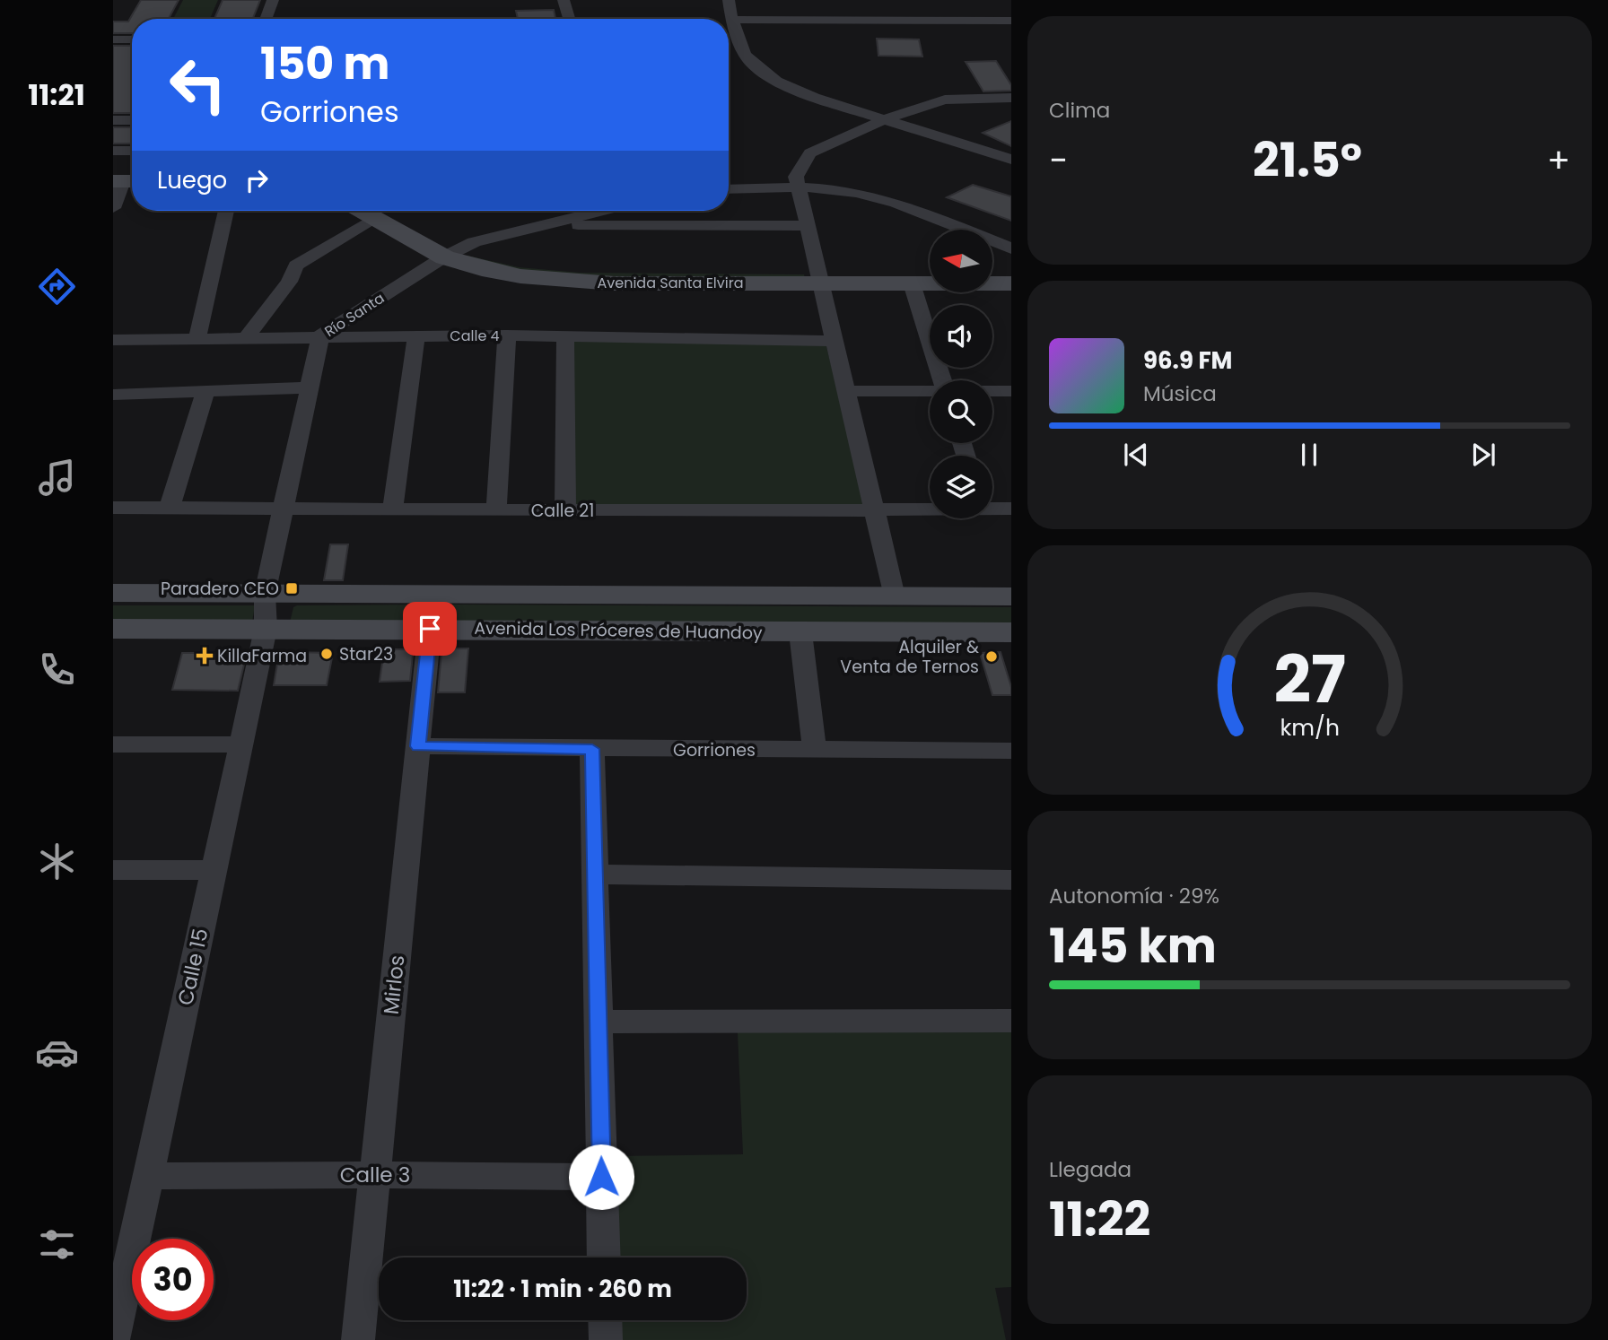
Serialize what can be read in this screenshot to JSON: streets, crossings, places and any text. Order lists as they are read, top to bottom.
{
  "streets": {
    "main road": ["Avenida Santa Elvira", "Avenida Los Próceres de Huandoy"],
    "street": [
      "Río Santa",
      "Calle 4",
      "Calle 21",
      "Gorriones",
      "Calle 15",
      "Mirlos",
      "Calle 3"
    ]
  },
  "crossings": [
    ["Avenida Santa Elvira", "Río Santa"],
    ["Río Santa", "Calle 4"],
    ["Río Santa", "Calle 21"],
    ["Río Santa", "Avenida Los Próceres de Huandoy"],
    ["Río Santa", "Calle 15"],
    ["Avenida Los Próceres de Huandoy", "Calle 15"],
    ["Avenida Los Próceres de Huandoy", "Mirlos"],
    ["Gorriones", "Mirlos"],
    ["Calle 15", "Calle 3"],
    ["Mirlos", "Calle 3"]
  ],
  "places": {
    "transit": ["Paradero CEO"],
    "other": ["Star23", "Alquiler & Venta de Ternos"],
    "health": ["KillaFarma"]
  },
  "north": "left",
  "page": {
    "tabs": "11:21",
    "tile": [
      "Clima",
      ["Autonomía · 29%", "145 km"],
      ["Llegada", "11:22"]
    ],
    "turn": ["150 m", "Gorriones"],
    "heat": ["−", "21.5°", "+"],
    "then": "Luego",
    "song": ["96.9 FM", "Música"],
    "limit": "30",
    "trip": "11:22 · 1 min · 260 m",
    "gauge": ["27", "km/h"]
  }
}
